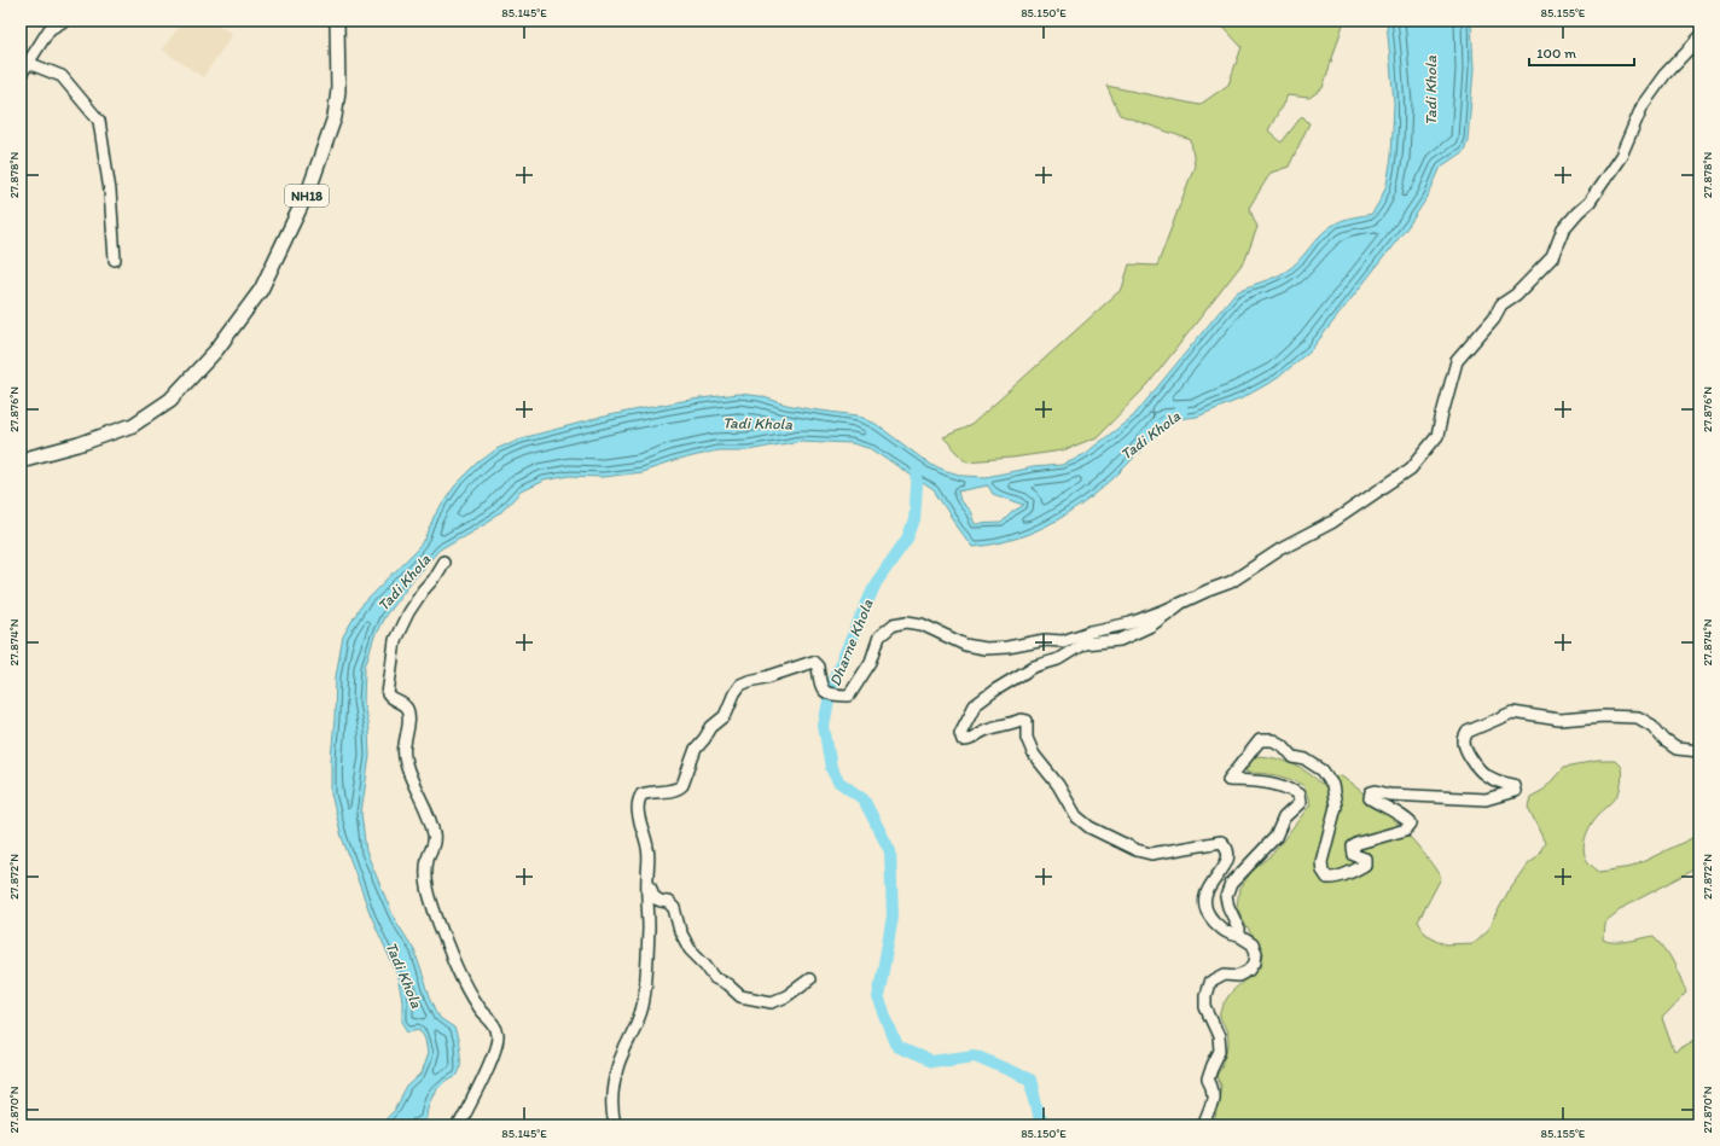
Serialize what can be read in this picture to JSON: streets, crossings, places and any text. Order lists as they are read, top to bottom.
{
  "streets": {
    "main road": ["NH18"]
  },
  "water": ["Tadi Khola", "Dharne Khola"],
  "scale_bar": "100 m",
  "coordinates": [
    "85.145°E",
    "85.150°E",
    "85.155°E",
    "27.878°N",
    "27.876°N",
    "27.874°N",
    "27.872°N",
    "27.870°N"
  ]
}
